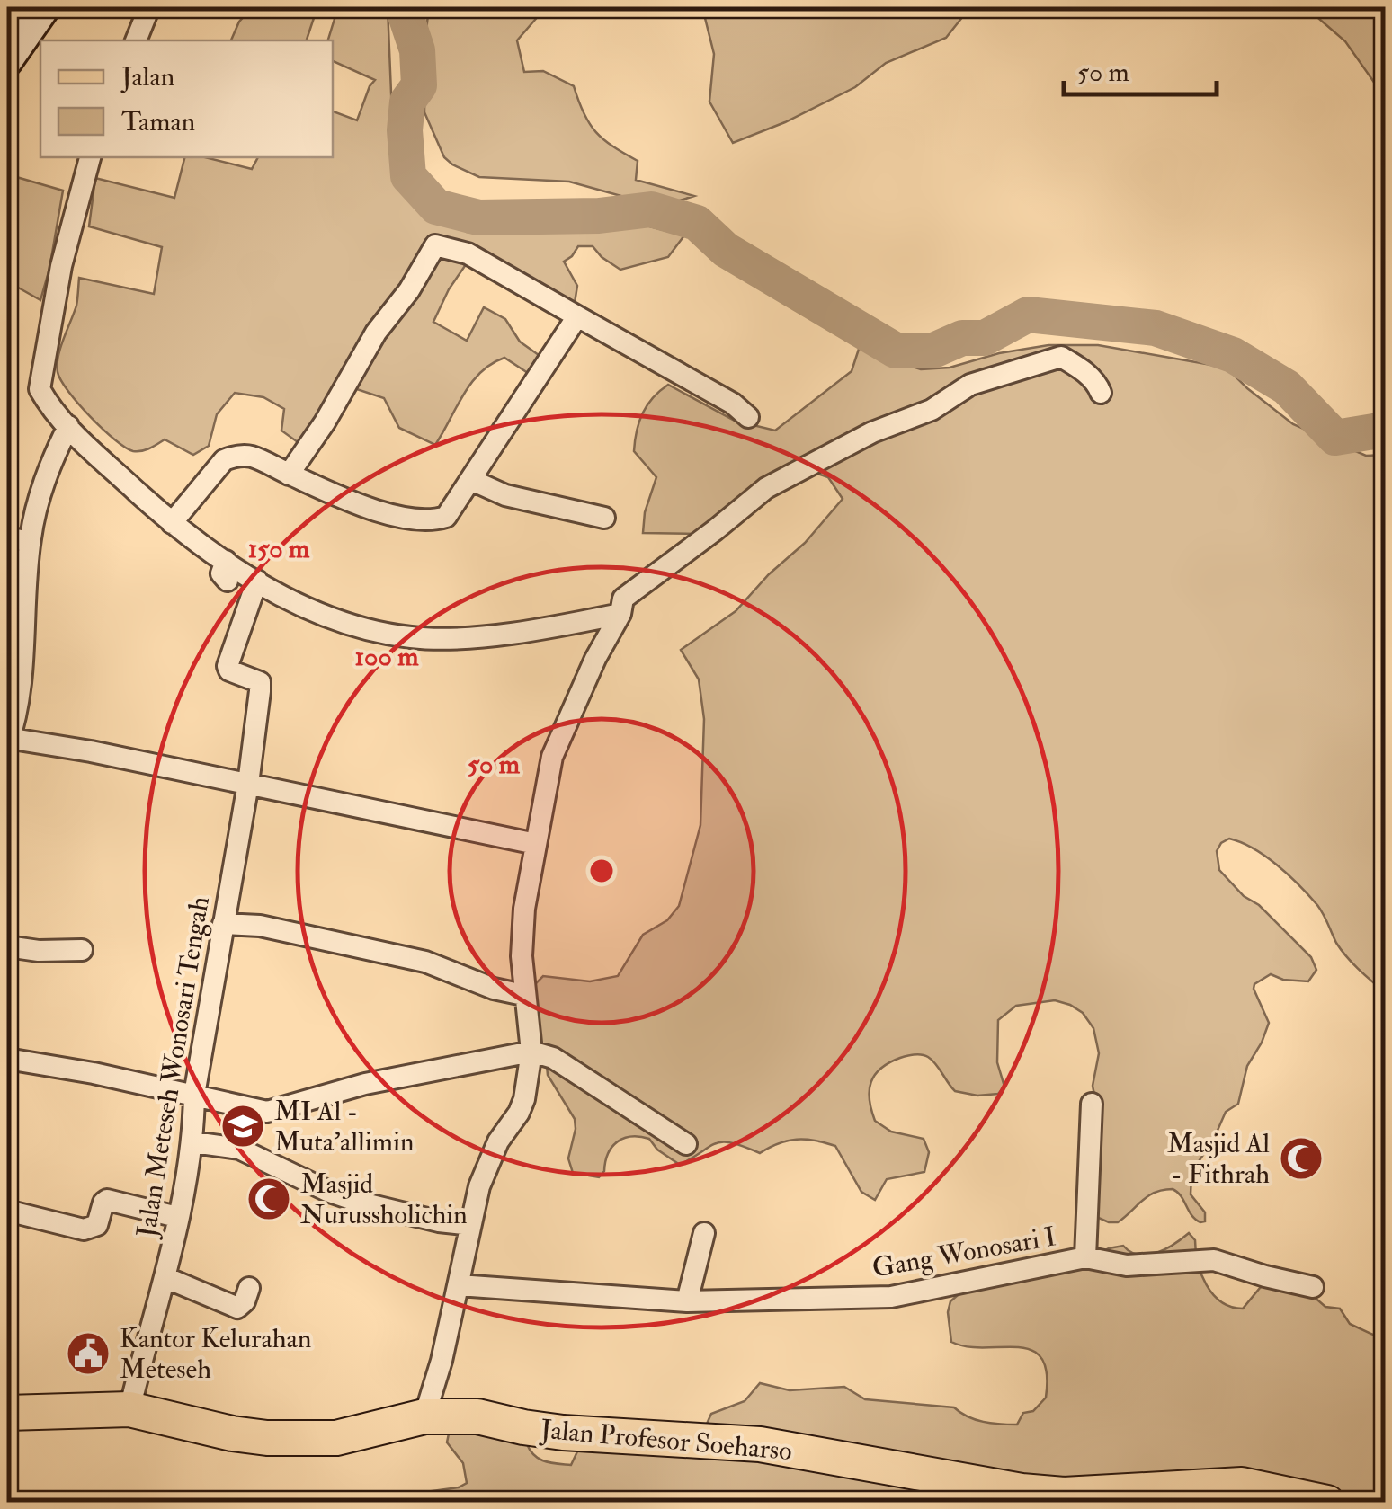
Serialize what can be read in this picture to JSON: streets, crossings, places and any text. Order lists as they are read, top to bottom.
{
  "streets": {
    "main road": ["Jalan Profesor Soeharso"],
    "street": ["Jalan Meteseh Wonosari Tengah", "Gang Wonosari I"]
  },
  "crossings": [
    ["Jalan Meteseh Wonosari Tengah", "Jalan Profesor Soeharso"]
  ],
  "places": {
    "school or university": ["MI Al - Muta'allimin"],
    "mosque": ["Masjid Al - Fithrah", "Masjid Nurussholichin"],
    "public building": ["Kantor Kelurahan Meteseh"]
  },
  "legend": ["Jalan", "Taman"],
  "scale_bar": "50 m",
  "rings": ["150 m", "100 m", "50 m"]
}
